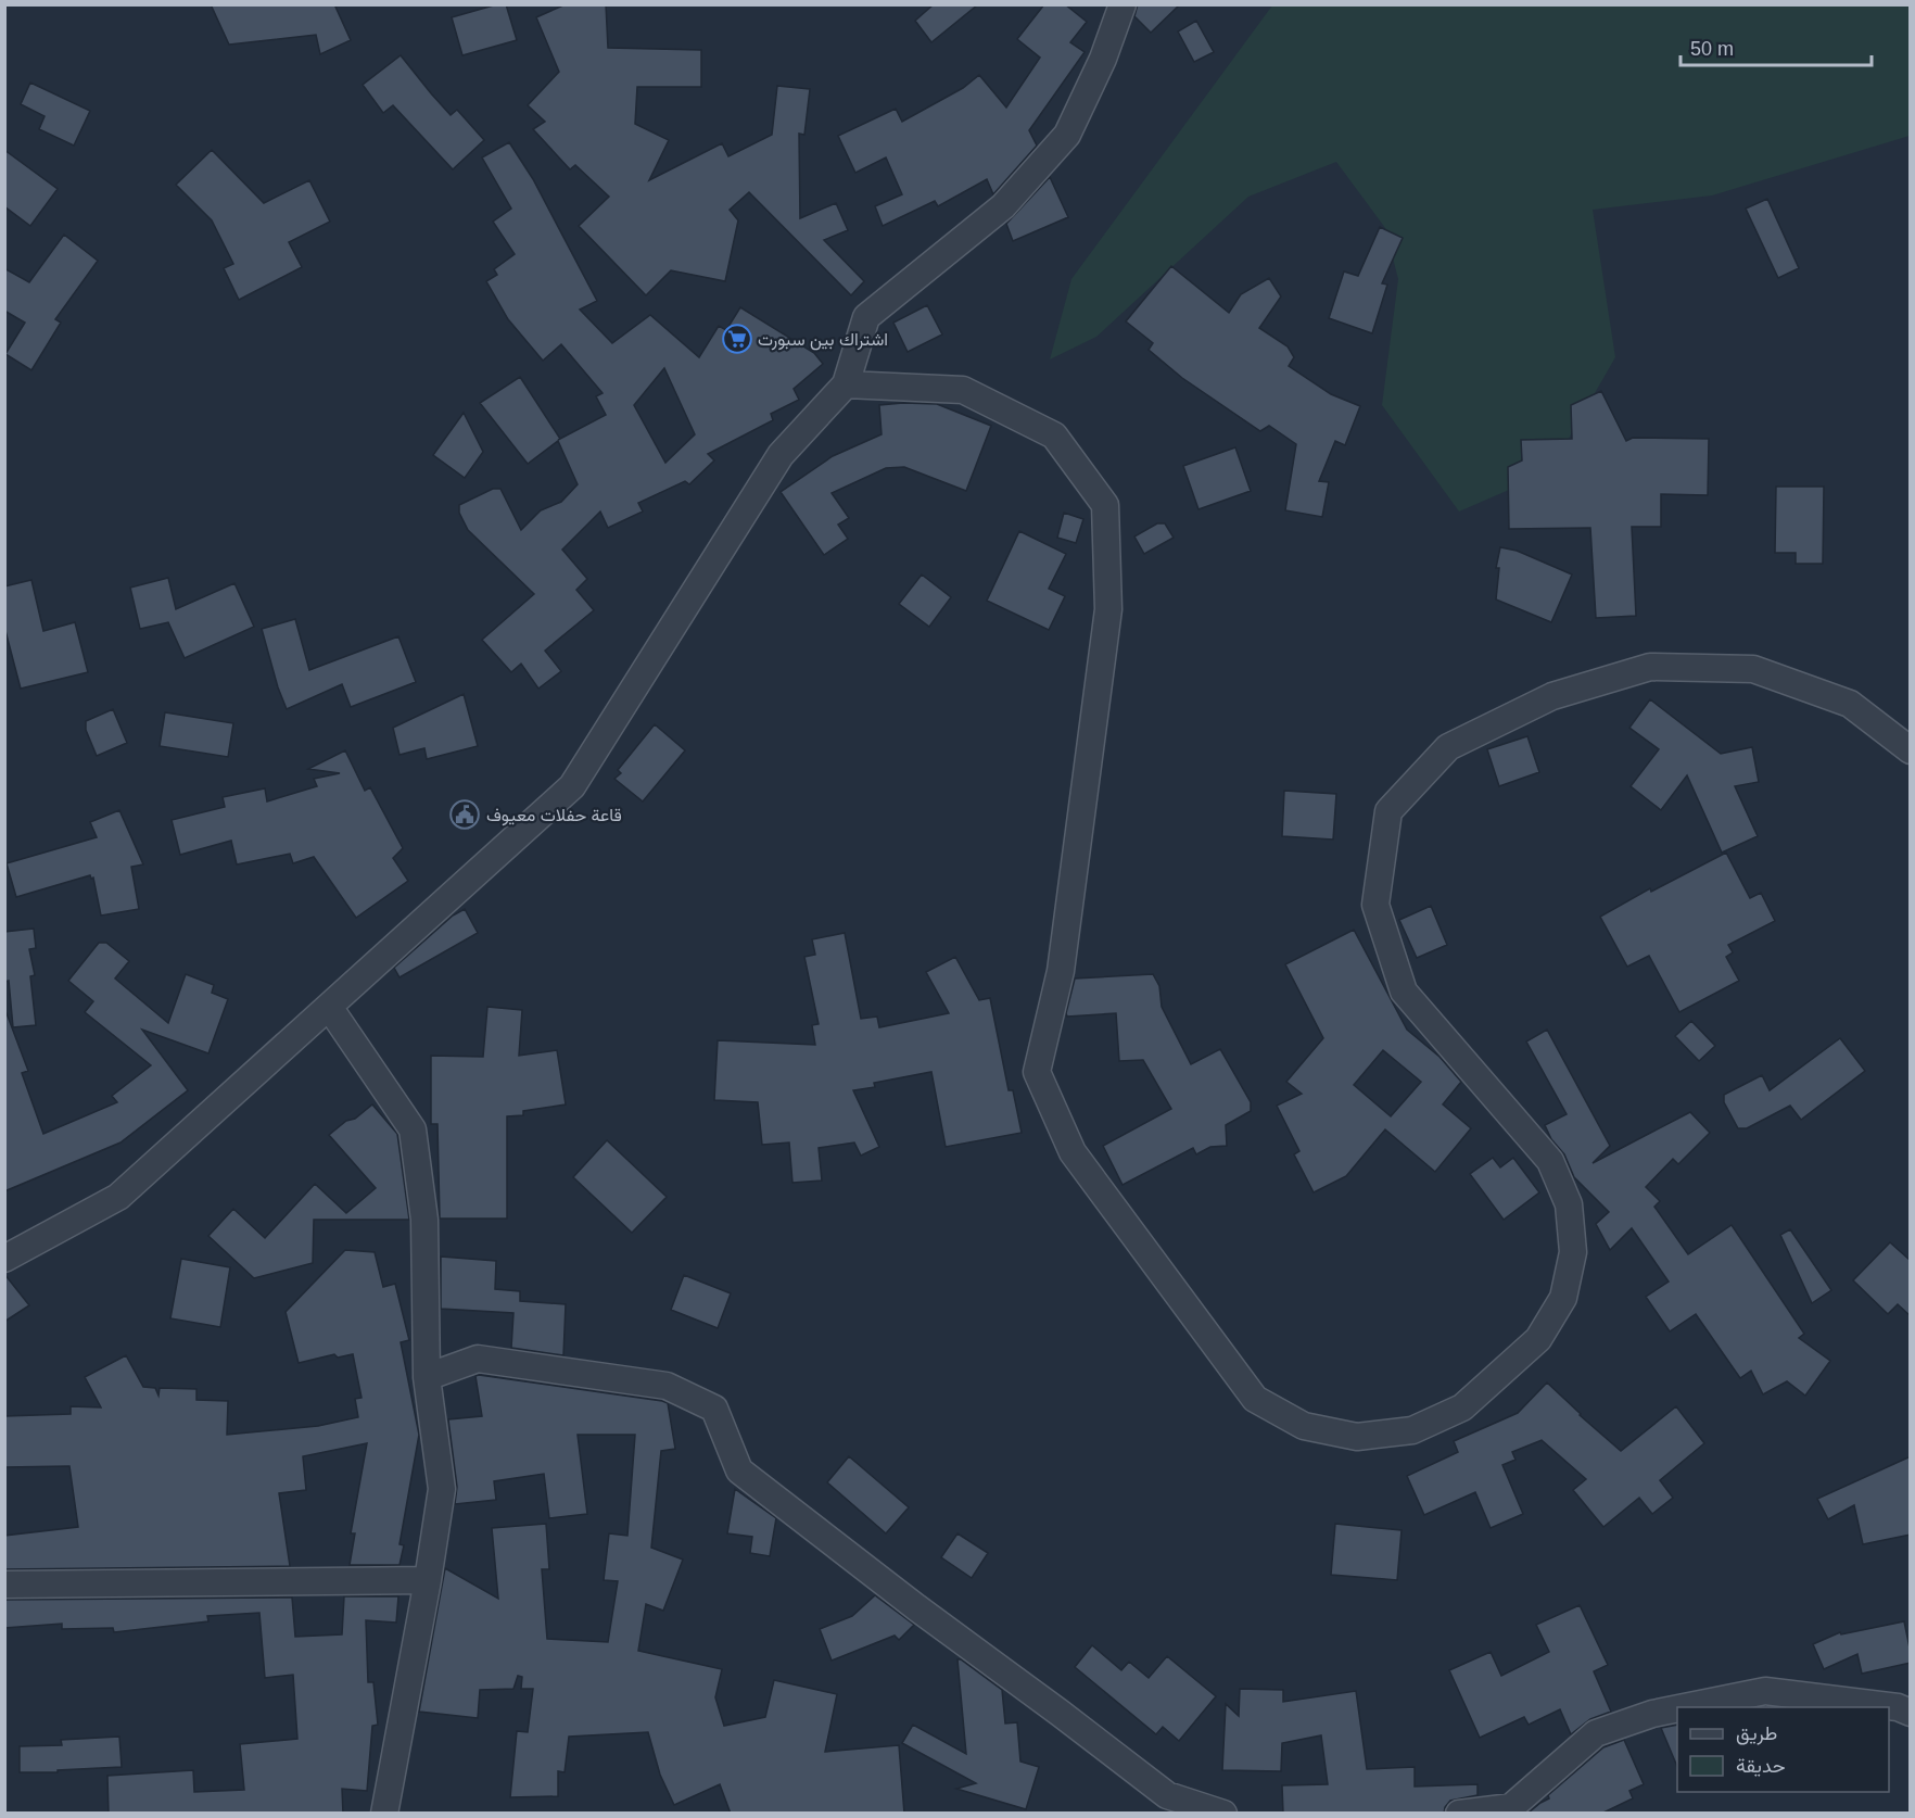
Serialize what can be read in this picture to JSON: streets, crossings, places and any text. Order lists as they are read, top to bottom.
{
  "places": {
    "supermarket": ["اشتراك بين سبورت"],
    "public building": ["قاعة حفلات معيوف"]
  },
  "legend": ["طريق", "حديقة"],
  "scale_bar": "50 m"
}
